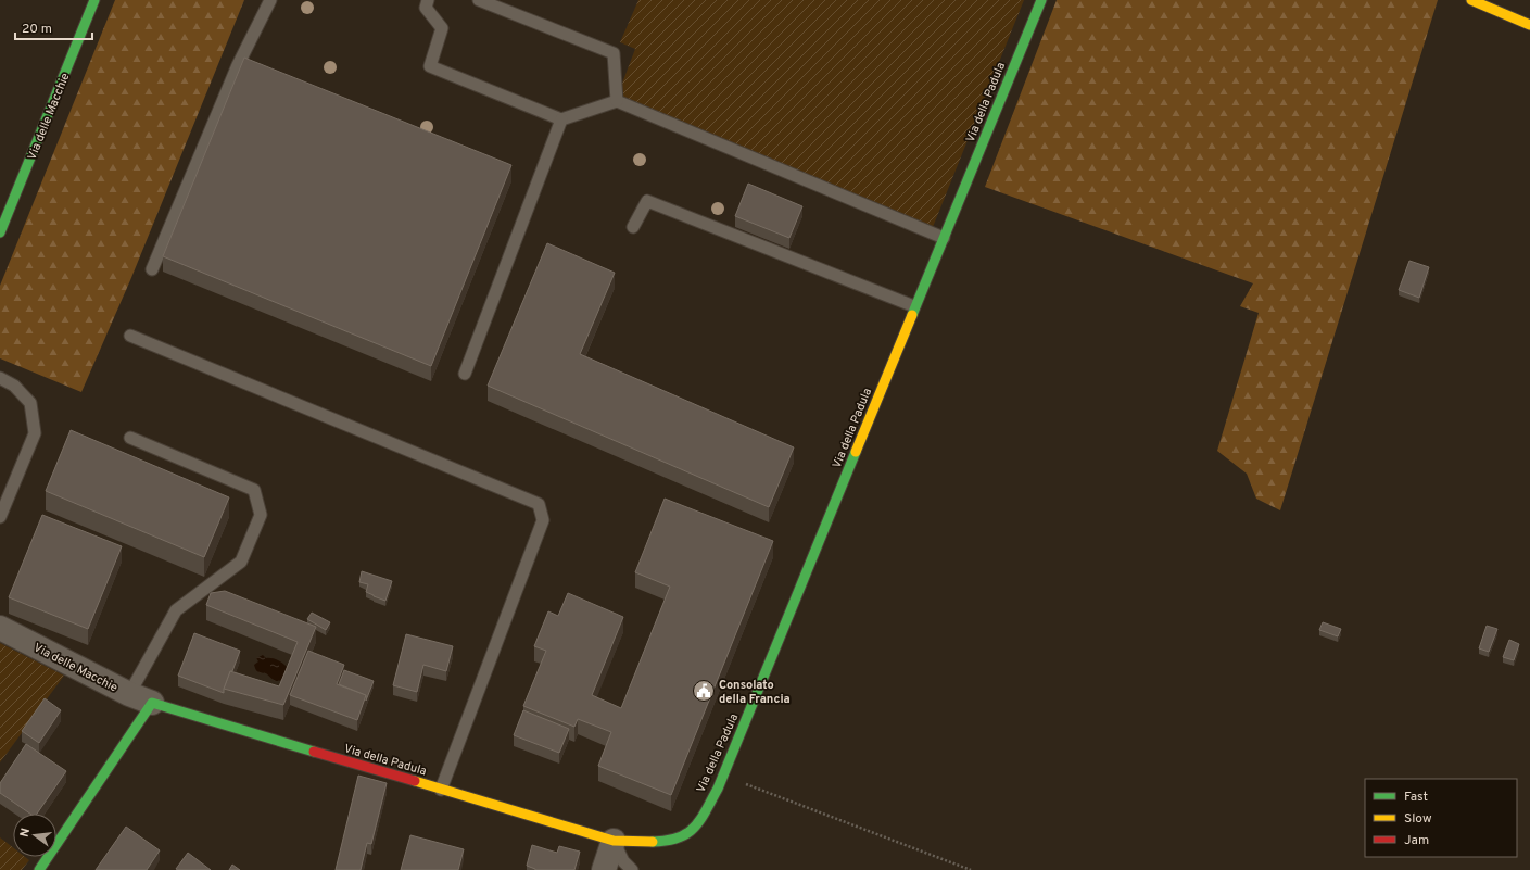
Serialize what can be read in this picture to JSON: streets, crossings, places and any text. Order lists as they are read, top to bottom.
{
  "streets": {
    "street": ["Via della Padula", "Via delle Macchie"]
  },
  "crossings": [
    ["Via della Padula", "Via delle Macchie"]
  ],
  "places": {
    "public building": ["Consolato della Francia"]
  },
  "legend": ["Fast", "Slow", "Jam"],
  "scale_bar": "20 m",
  "north": "left"
}
